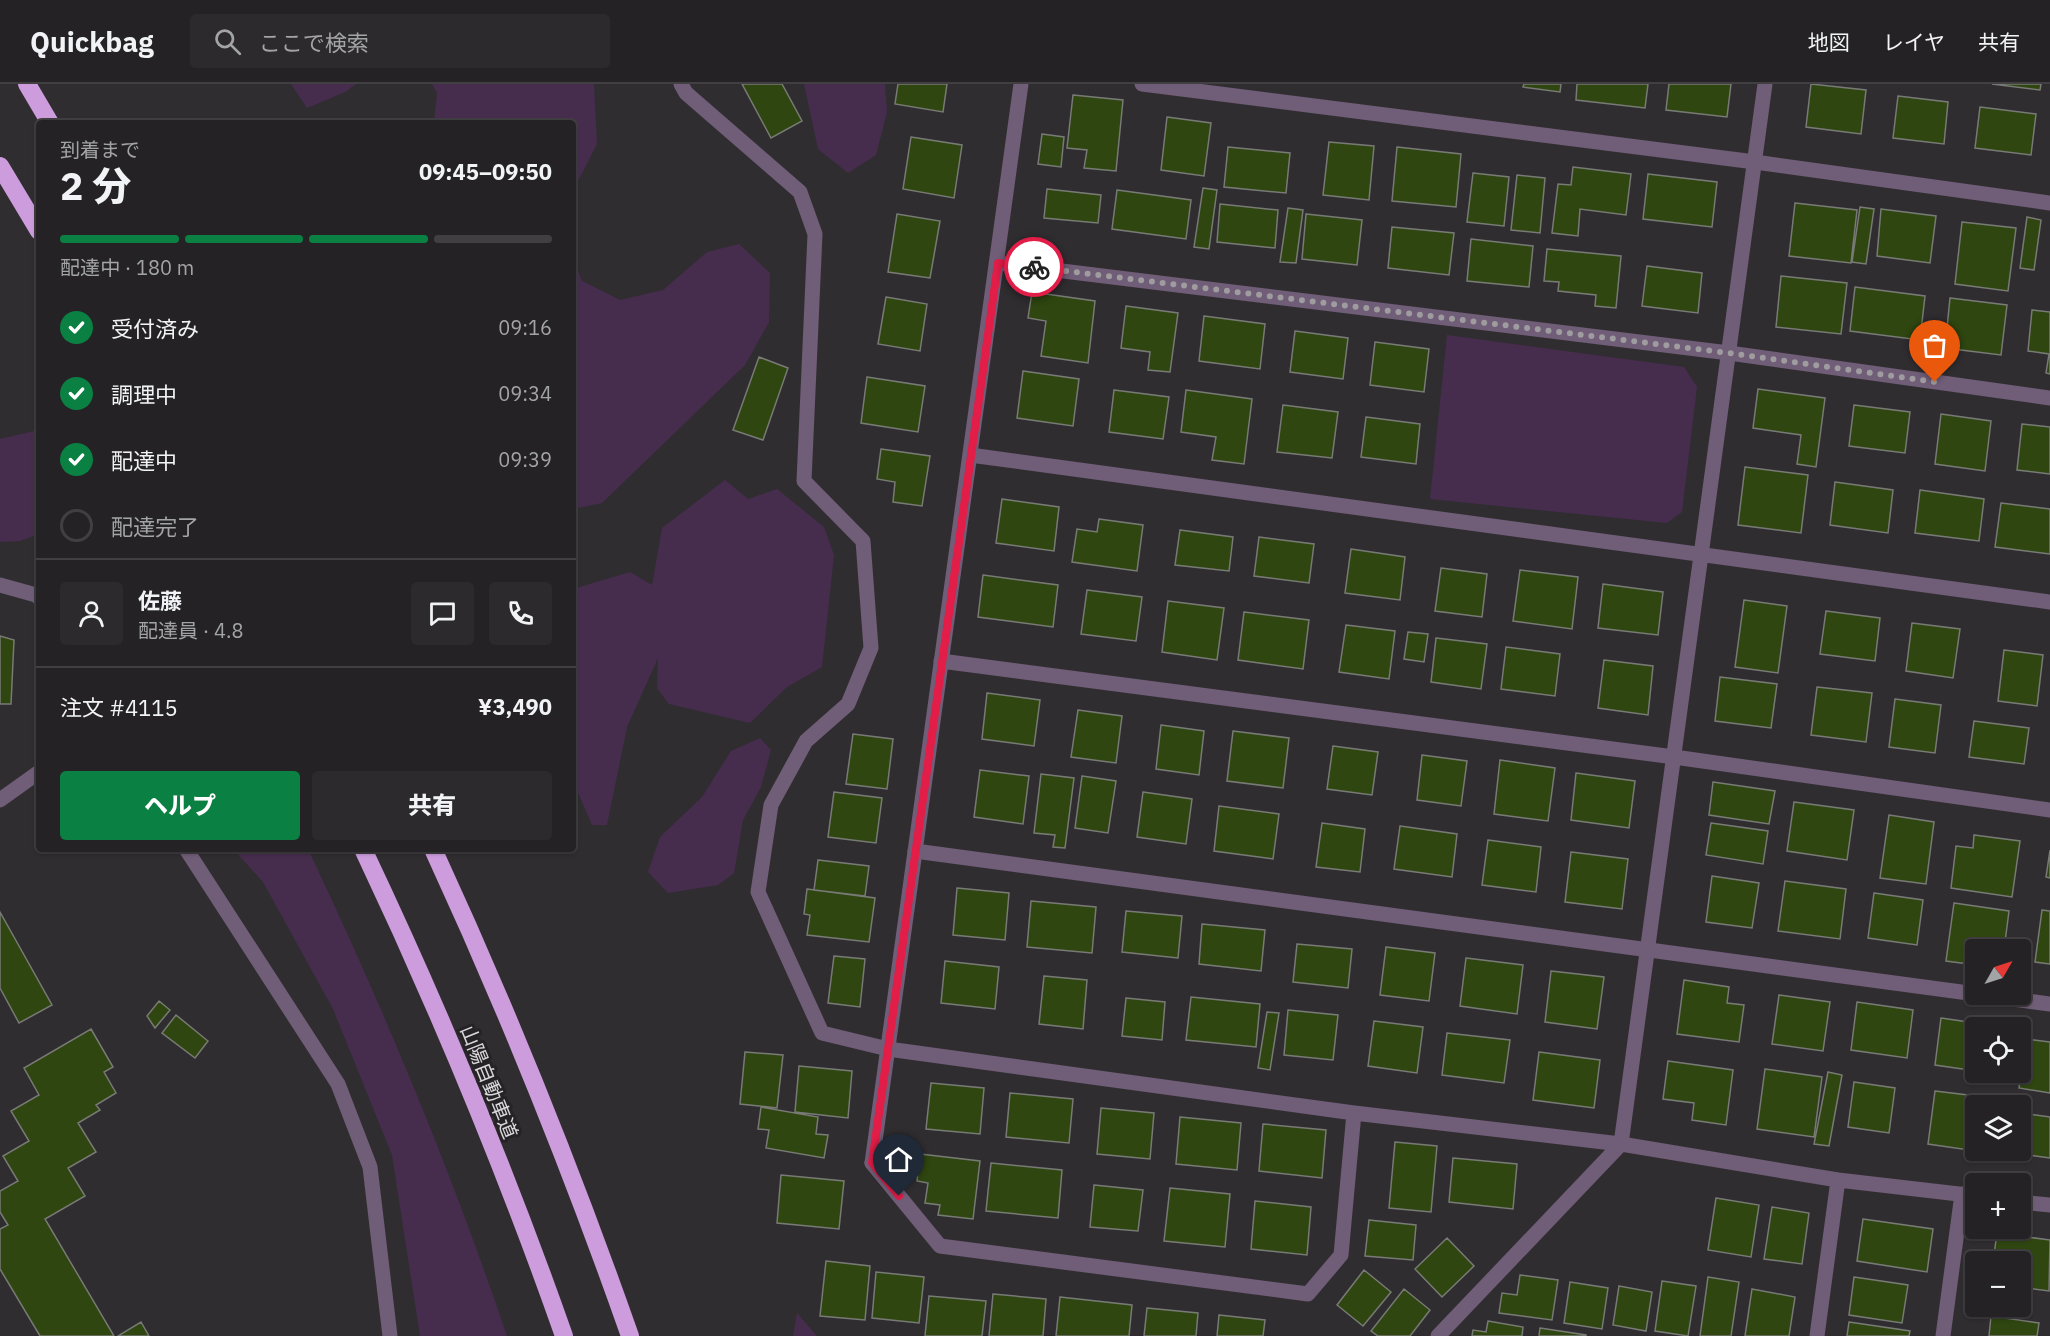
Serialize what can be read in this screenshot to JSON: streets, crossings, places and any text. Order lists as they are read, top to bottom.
{
  "streets": {
    "highway": ["山陽自動車道"]
  },
  "north": "top right",
  "page": {
    "header": "Quickbag",
    "search": "ここで検索",
    "nav": ["地図", "レイヤ", "共有"],
    "heading": ["2 分", "到着まで", "09:45–09:50"],
    "panel": [
      "佐藤",
      "配達員 · 4.8",
      "注文 #4115",
      "¥3,490"
    ],
    "bar": "配達中 · 180 m",
    "list": [
      ["受付済み", "09:16"],
      ["調理中", "09:34"],
      ["配達中", "09:39"],
      "配達完了"
    ],
    "buttons": ["ヘルプ", "共有"],
    "map_buttons": ["+", "−"]
  }
}
